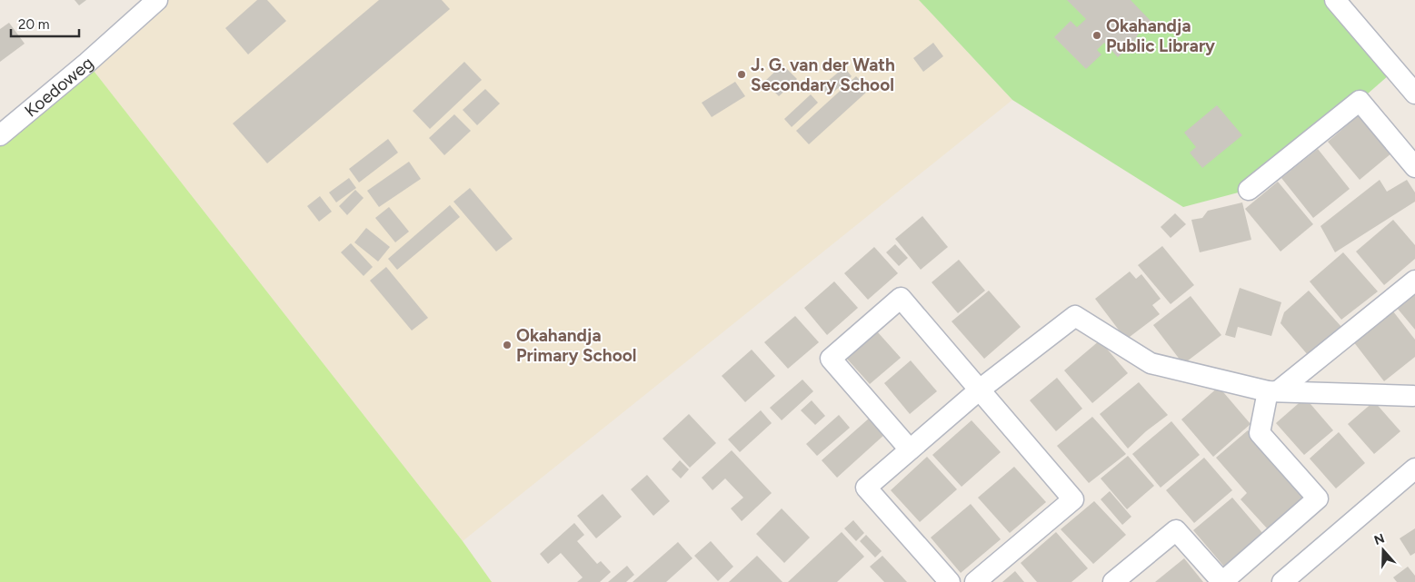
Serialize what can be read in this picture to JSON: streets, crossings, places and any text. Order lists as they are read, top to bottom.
{
  "streets": {
    "street": ["Koedoweg"]
  },
  "places": ["Okahandja Public Library", "J. G. van der Wath Secondary School", "Okahandja Primary School"],
  "scale_bar": "20 m",
  "north": "top"
}
